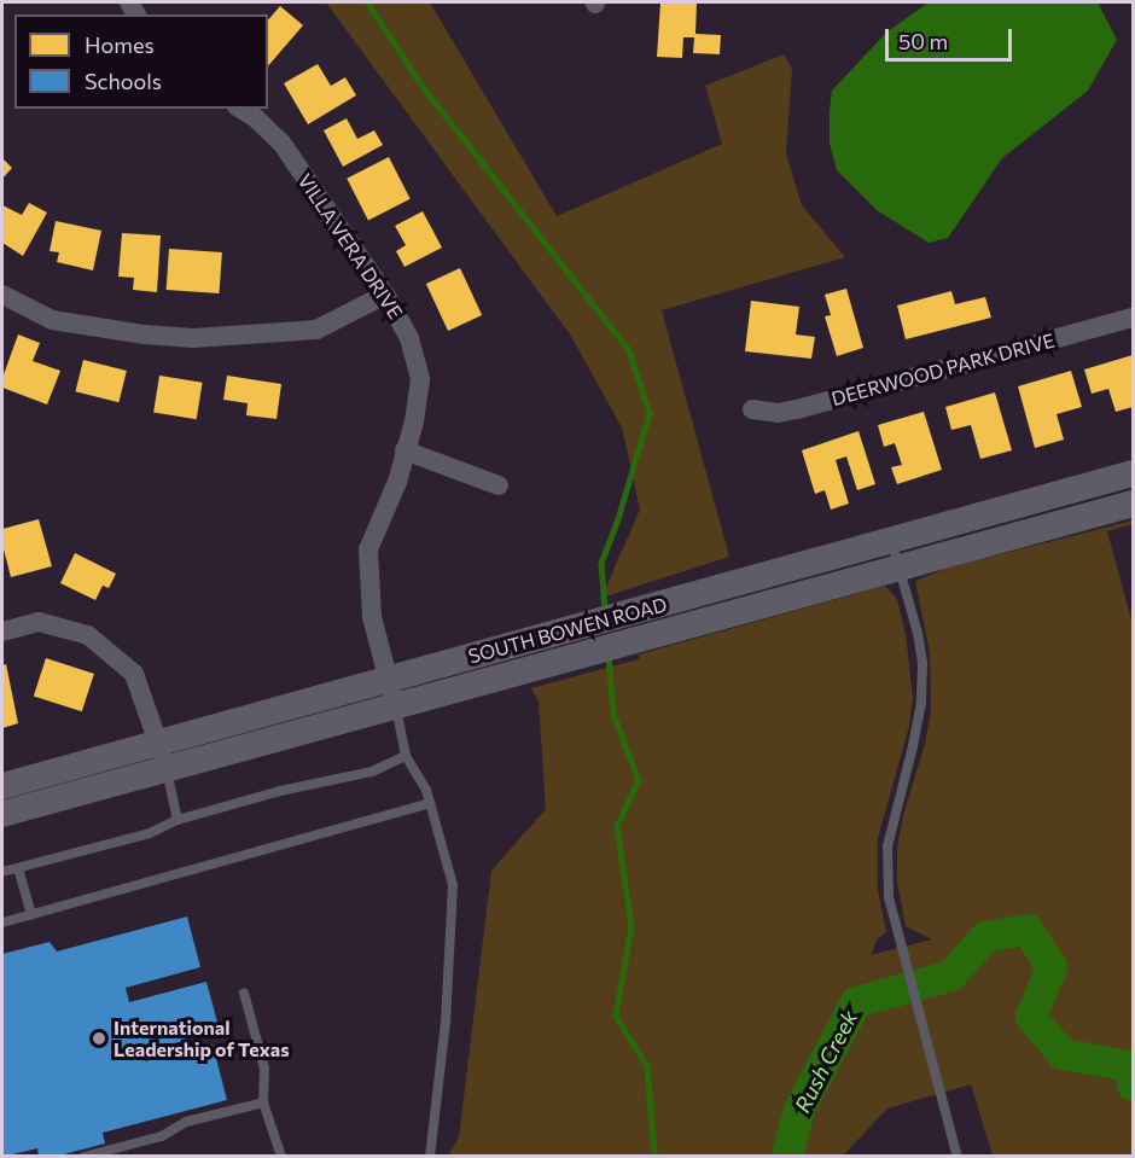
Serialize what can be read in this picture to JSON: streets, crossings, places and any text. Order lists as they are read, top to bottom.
{
  "streets": {
    "main road": ["SOUTH BOWEN ROAD"],
    "street": ["VILLA VERA DRIVE", "DEERWOOD PARK DRIVE"]
  },
  "crossings": [
    ["VILLA VERA DRIVE", "SOUTH BOWEN ROAD"]
  ],
  "water": ["Rush Creek"],
  "places": ["International Leadership of Texas"],
  "legend": ["Homes", "Schools"],
  "scale_bar": "50 m"
}
